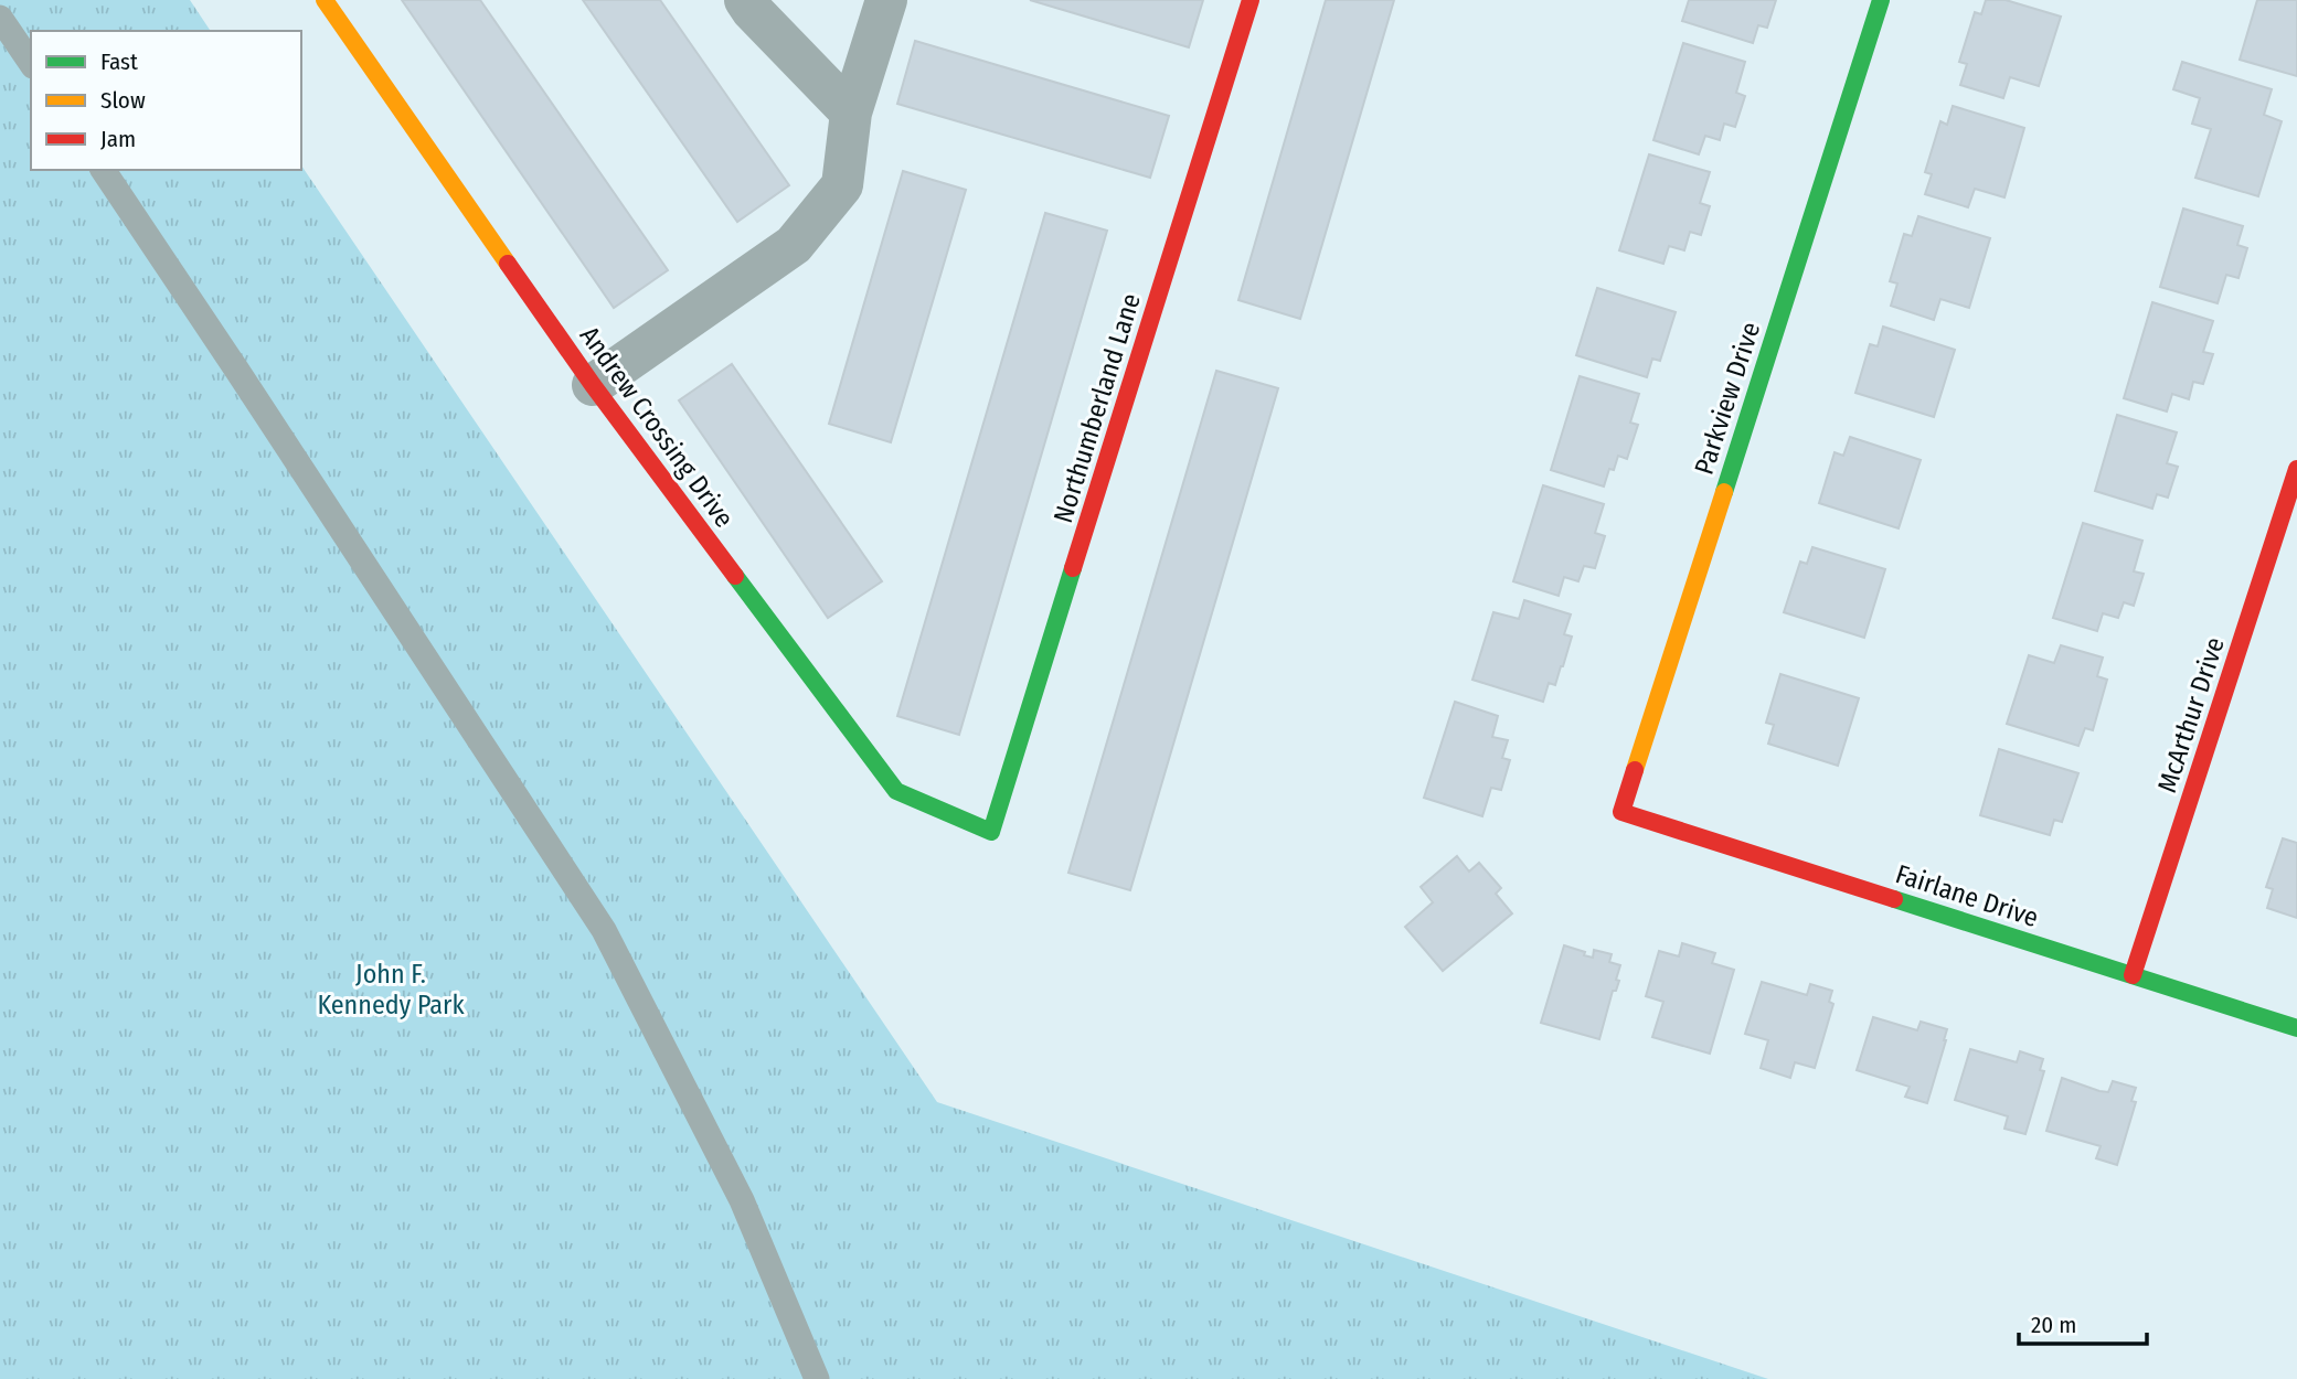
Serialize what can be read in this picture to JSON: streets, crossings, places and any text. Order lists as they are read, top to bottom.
{
  "streets": {
    "street": [
      "Parkview Drive",
      "Northumberland Lane",
      "Andrew Crossing Drive",
      "McArthur Drive",
      "Fairlane Drive"
    ]
  },
  "crossings": [
    ["Parkview Drive", "Fairlane Drive"],
    ["Northumberland Lane", "Andrew Crossing Drive"],
    ["McArthur Drive", "Fairlane Drive"]
  ],
  "parks": ["John F. Kennedy Park"],
  "legend": ["Fast", "Slow", "Jam"],
  "scale_bar": "20 m"
}
